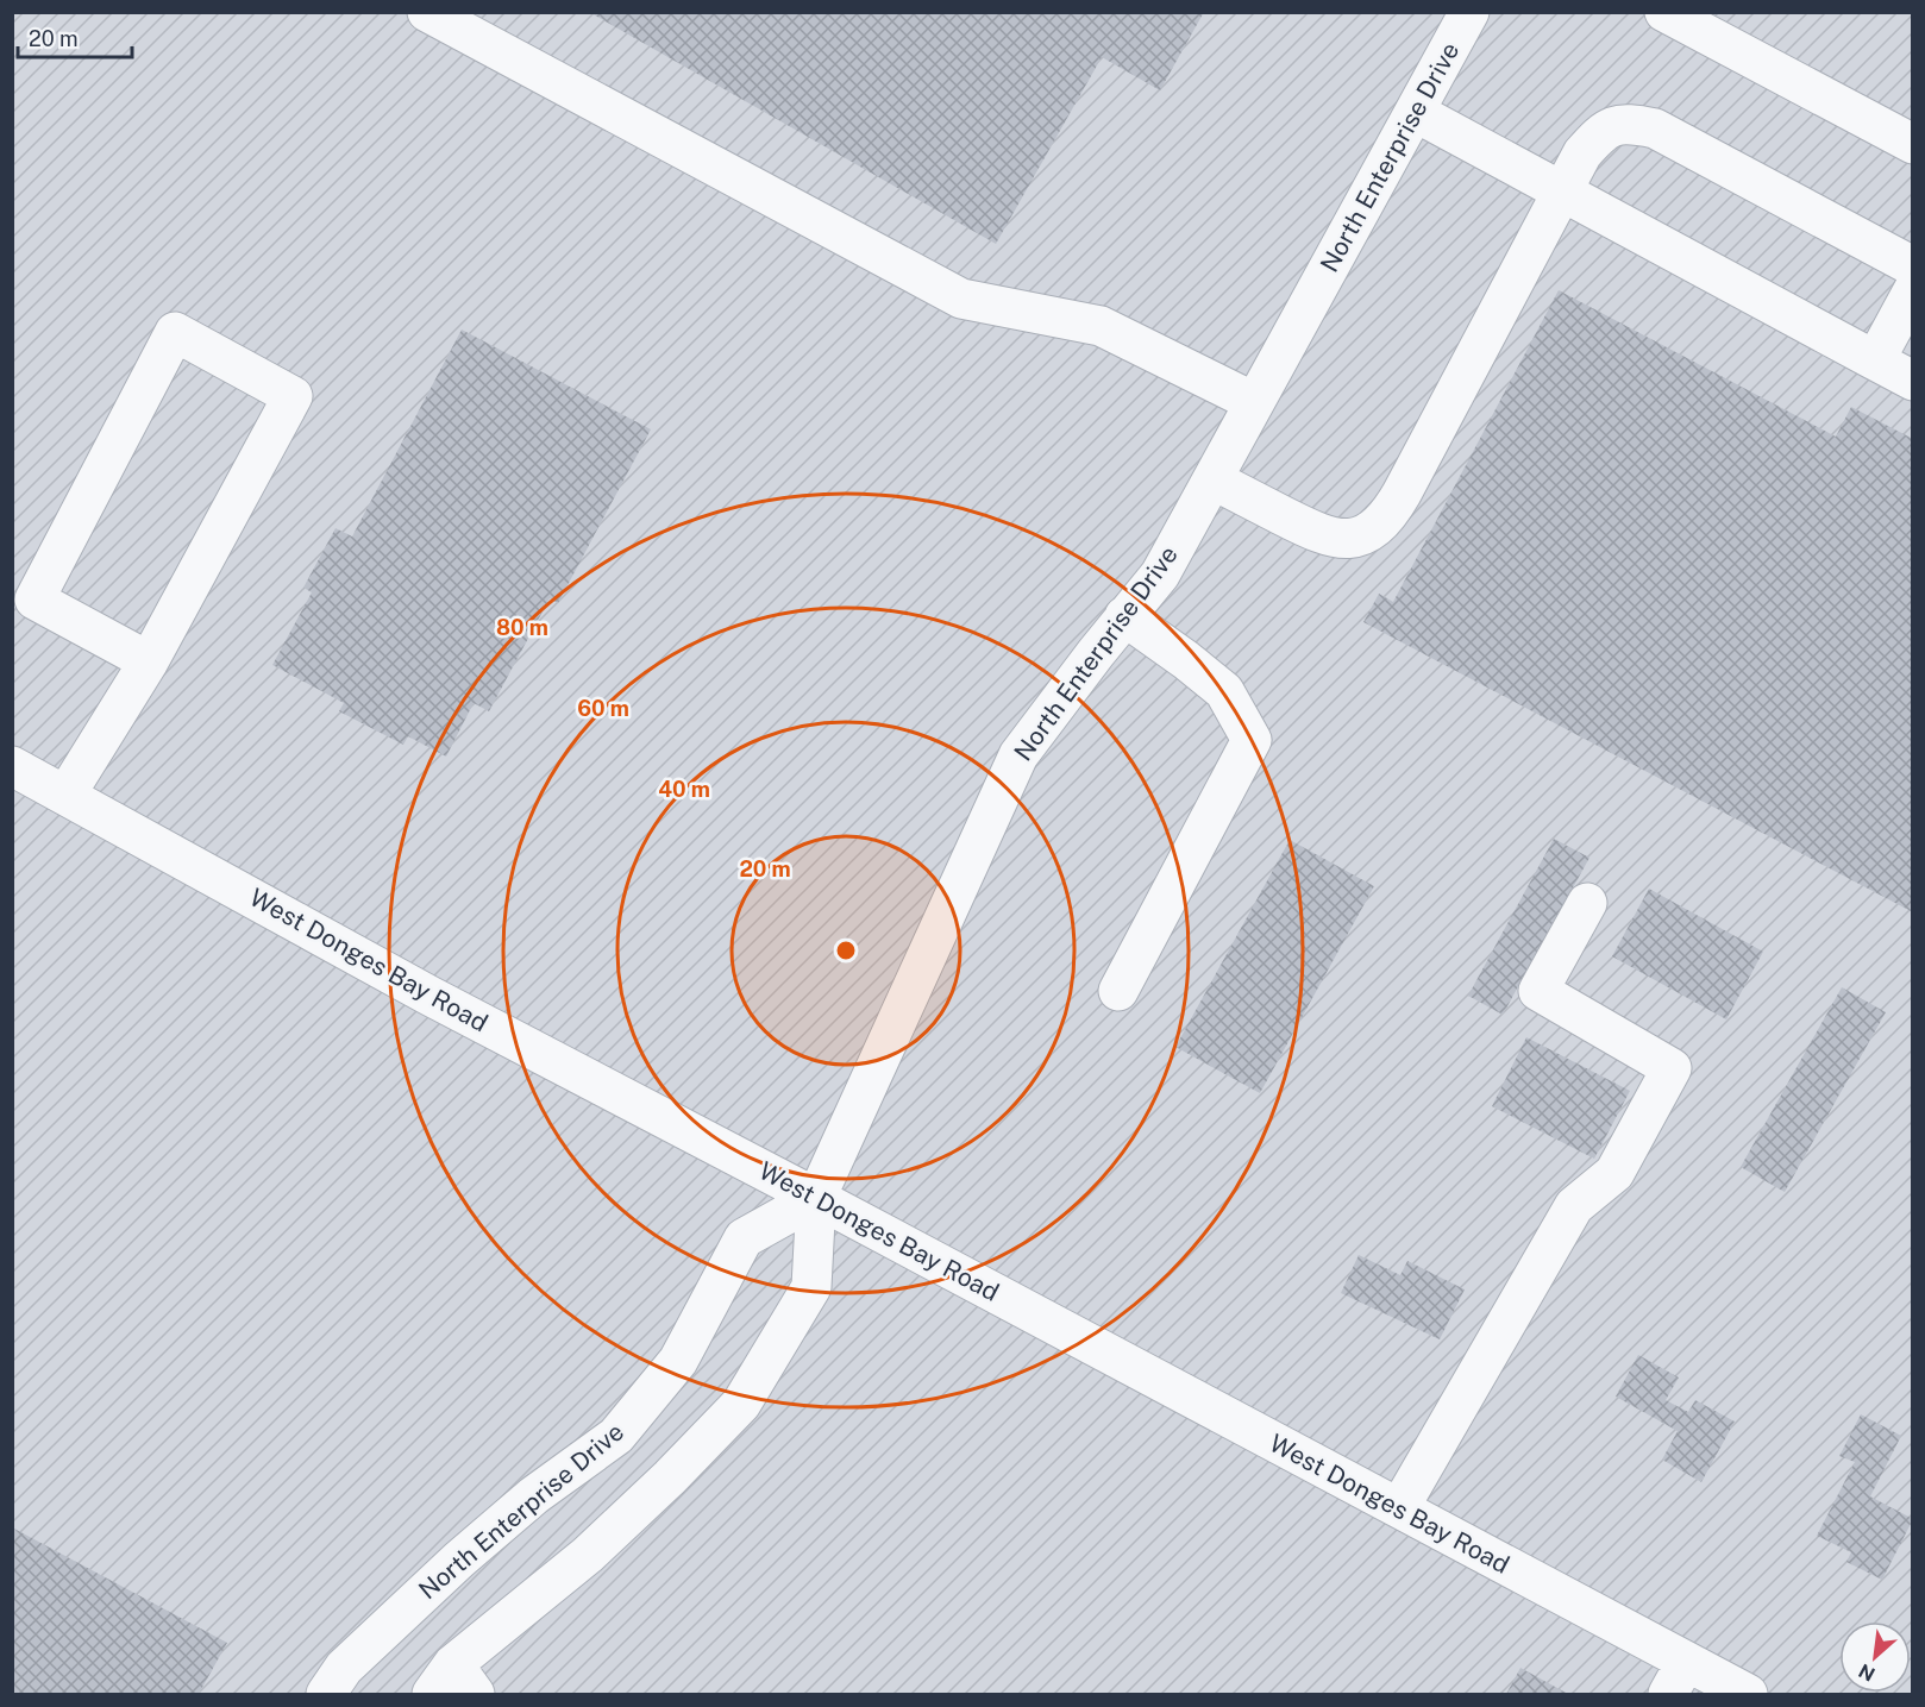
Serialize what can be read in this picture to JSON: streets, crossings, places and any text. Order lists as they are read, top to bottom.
{
  "streets": {
    "street": ["North Enterprise Drive", "West Donges Bay Road"]
  },
  "crossings": [
    ["North Enterprise Drive", "West Donges Bay Road"]
  ],
  "scale_bar": "20 m",
  "north": "bottom left",
  "rings": [
    "80 m",
    "60 m",
    "40 m",
    "20 m"
  ]
}
